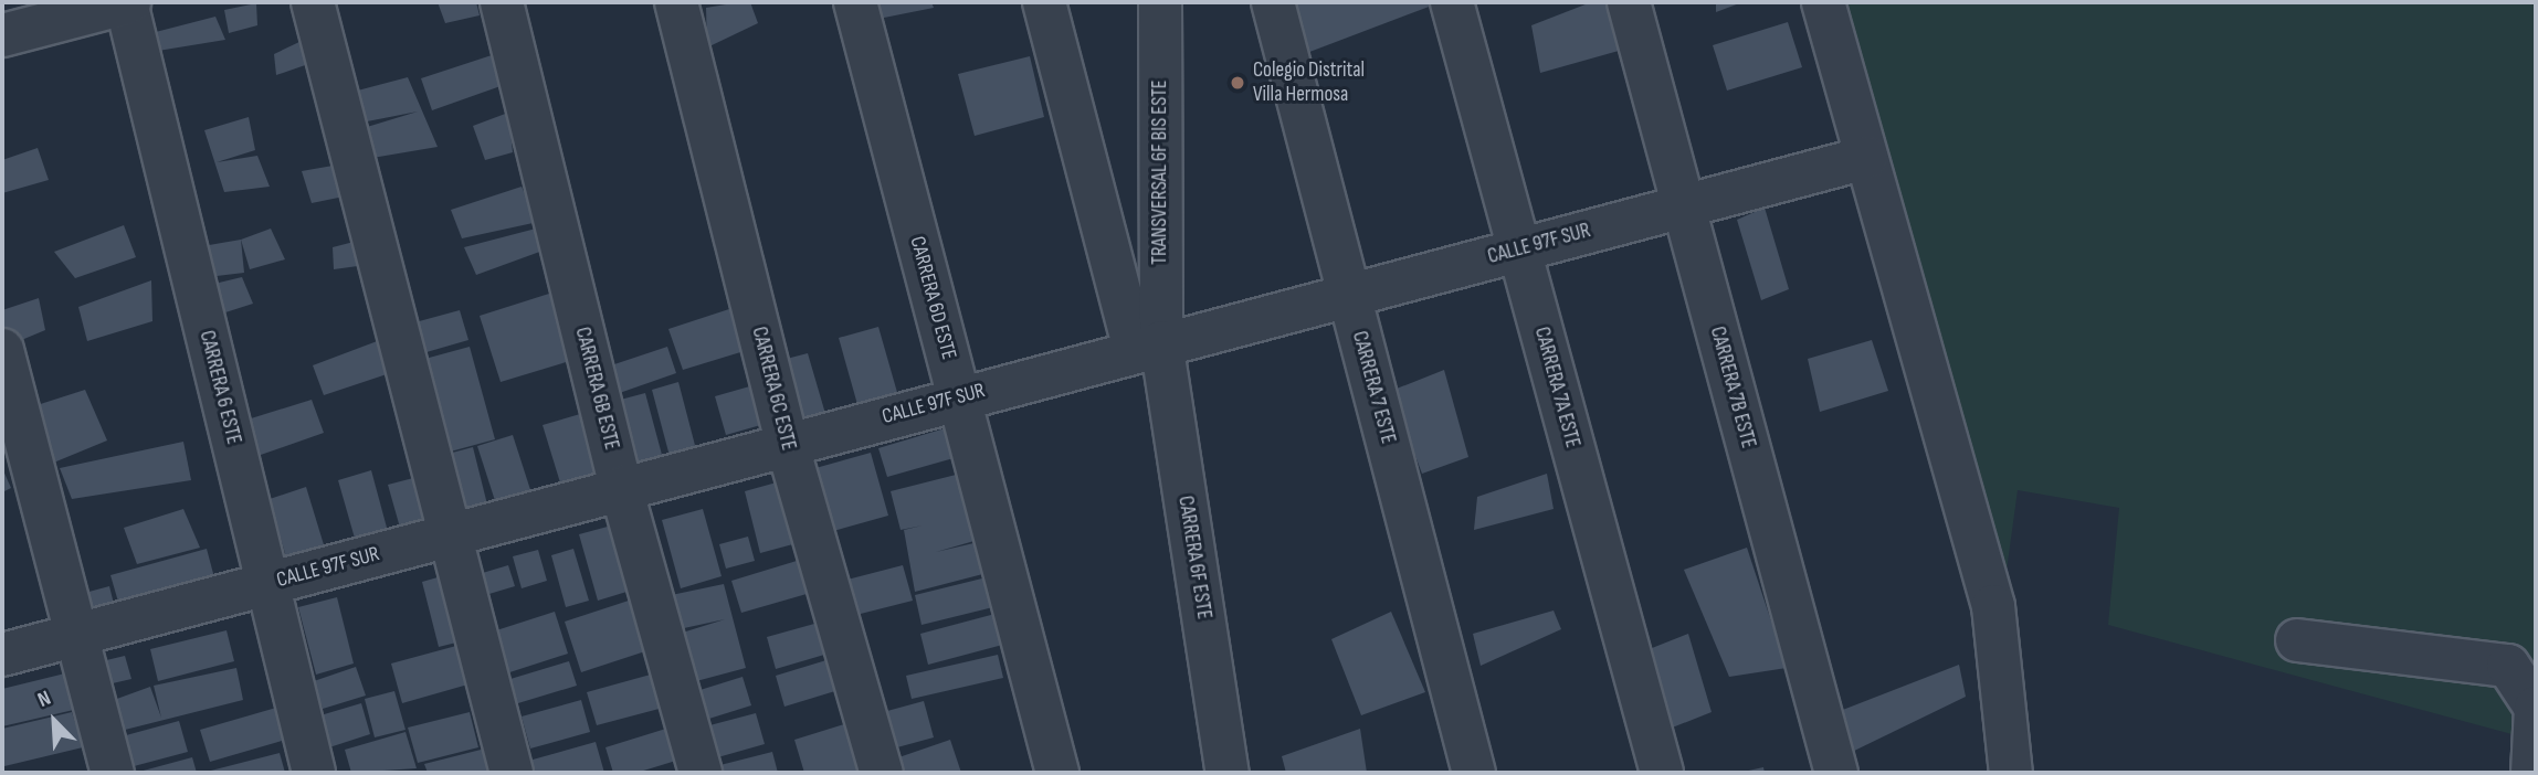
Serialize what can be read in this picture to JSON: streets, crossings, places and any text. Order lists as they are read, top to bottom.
{
  "streets": {
    "street": [
      "TRANSVERSAL 6F BIS ESTE",
      "CALLE 97F SUR",
      "CARRERA 6D ESTE",
      "CARRERA 6 ESTE",
      "CARRERA 7 ESTE",
      "CARRERA 7A ESTE",
      "CARRERA 7B ESTE",
      "CARRERA 6B ESTE",
      "CARRERA 6C ESTE",
      "CARRERA 6F ESTE"
    ]
  },
  "crossings": [
    ["TRANSVERSAL 6F BIS ESTE", "CALLE 97F SUR"],
    ["TRANSVERSAL 6F BIS ESTE", "CARRERA 6F ESTE"],
    ["CALLE 97F SUR", "CARRERA 6D ESTE"],
    ["CALLE 97F SUR", "CARRERA 6 ESTE"],
    ["CALLE 97F SUR", "CARRERA 7 ESTE"],
    ["CALLE 97F SUR", "CARRERA 7A ESTE"],
    ["CALLE 97F SUR", "CARRERA 7B ESTE"],
    ["CALLE 97F SUR", "CARRERA 6B ESTE"],
    ["CALLE 97F SUR", "CARRERA 6C ESTE"],
    ["CALLE 97F SUR", "CARRERA 6F ESTE"]
  ],
  "places": ["Colegio Distrital Villa Hermosa"],
  "north": "top left"
}
